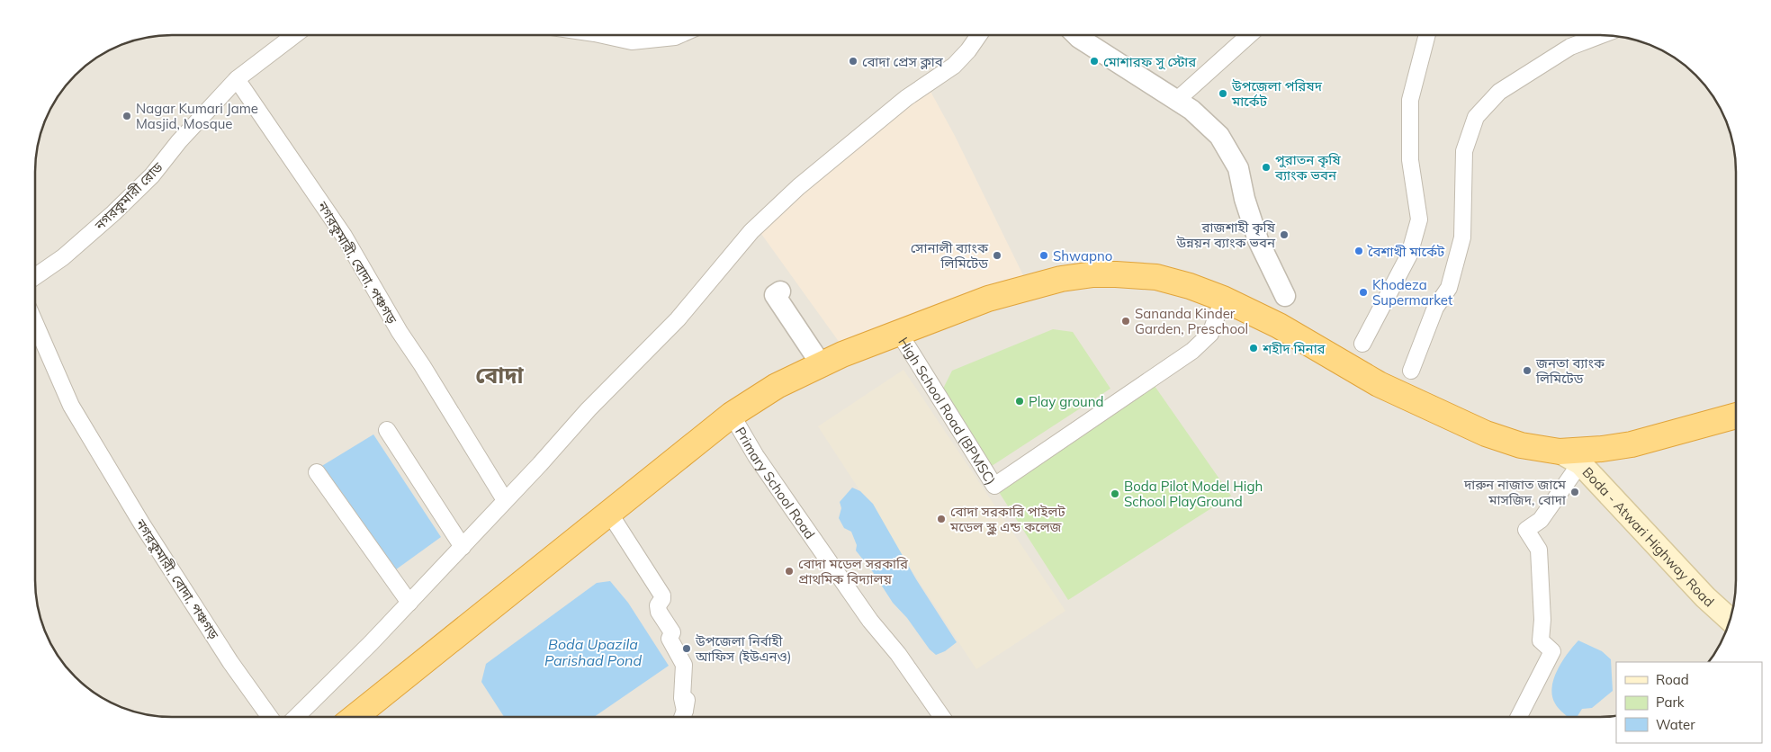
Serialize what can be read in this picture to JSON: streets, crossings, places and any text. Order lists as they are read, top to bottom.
{
  "streets": {
    "main road": ["Boda - Atwari Highway Road"],
    "street": [
      "নগরকুমারী রোড",
      "নগরকুমারী, বোদা, পঞ্চগড়",
      "High School Road (BPMSC)",
      "Primary School Road"
    ]
  },
  "crossings": [
    ["নগরকুমারী রোড", "নগরকুমারী, বোদা, পঞ্চগড়"]
  ],
  "districts": ["বোদা"],
  "water": ["Boda Upazila Parishad Pond"],
  "places": [
    "বোদা প্রেস ক্লাব",
    "মোশারফ সু স্টোর",
    "উপজেলা পরিষদ মার্কেট",
    "Nagar Kumari Jame Masjid, Mosque",
    "পুরাতন কৃষি ব্যাংক ভবন",
    "রাজশাহী কৃষি উন্নয়ন ব্যাংক ভবন",
    "বৈশাখী মার্কেট",
    "সোনালী ব্যাংক লিমিটেড",
    "Shwapno",
    "Khodeza Supermarket",
    "Sananda Kinder Garden, Preschool",
    "শহীদ মিনার",
    "জনতা ব্যাংক লিমিটেড",
    "Play ground",
    "দারুন নাজাত জামে মাসজিদ, বোদা",
    "Boda Pilot Model High School PlayGround",
    "বোদা সরকারি পাইলট মডেল স্কুল এন্ড কলেজ",
    "বোদা মডেল সরকারি প্রাথমিক বিদ্যালয়",
    "উপজেলা নির্বাহী আফিস (ইউএনও)"
  ],
  "legend": ["Road", "Park", "Water"]
}
